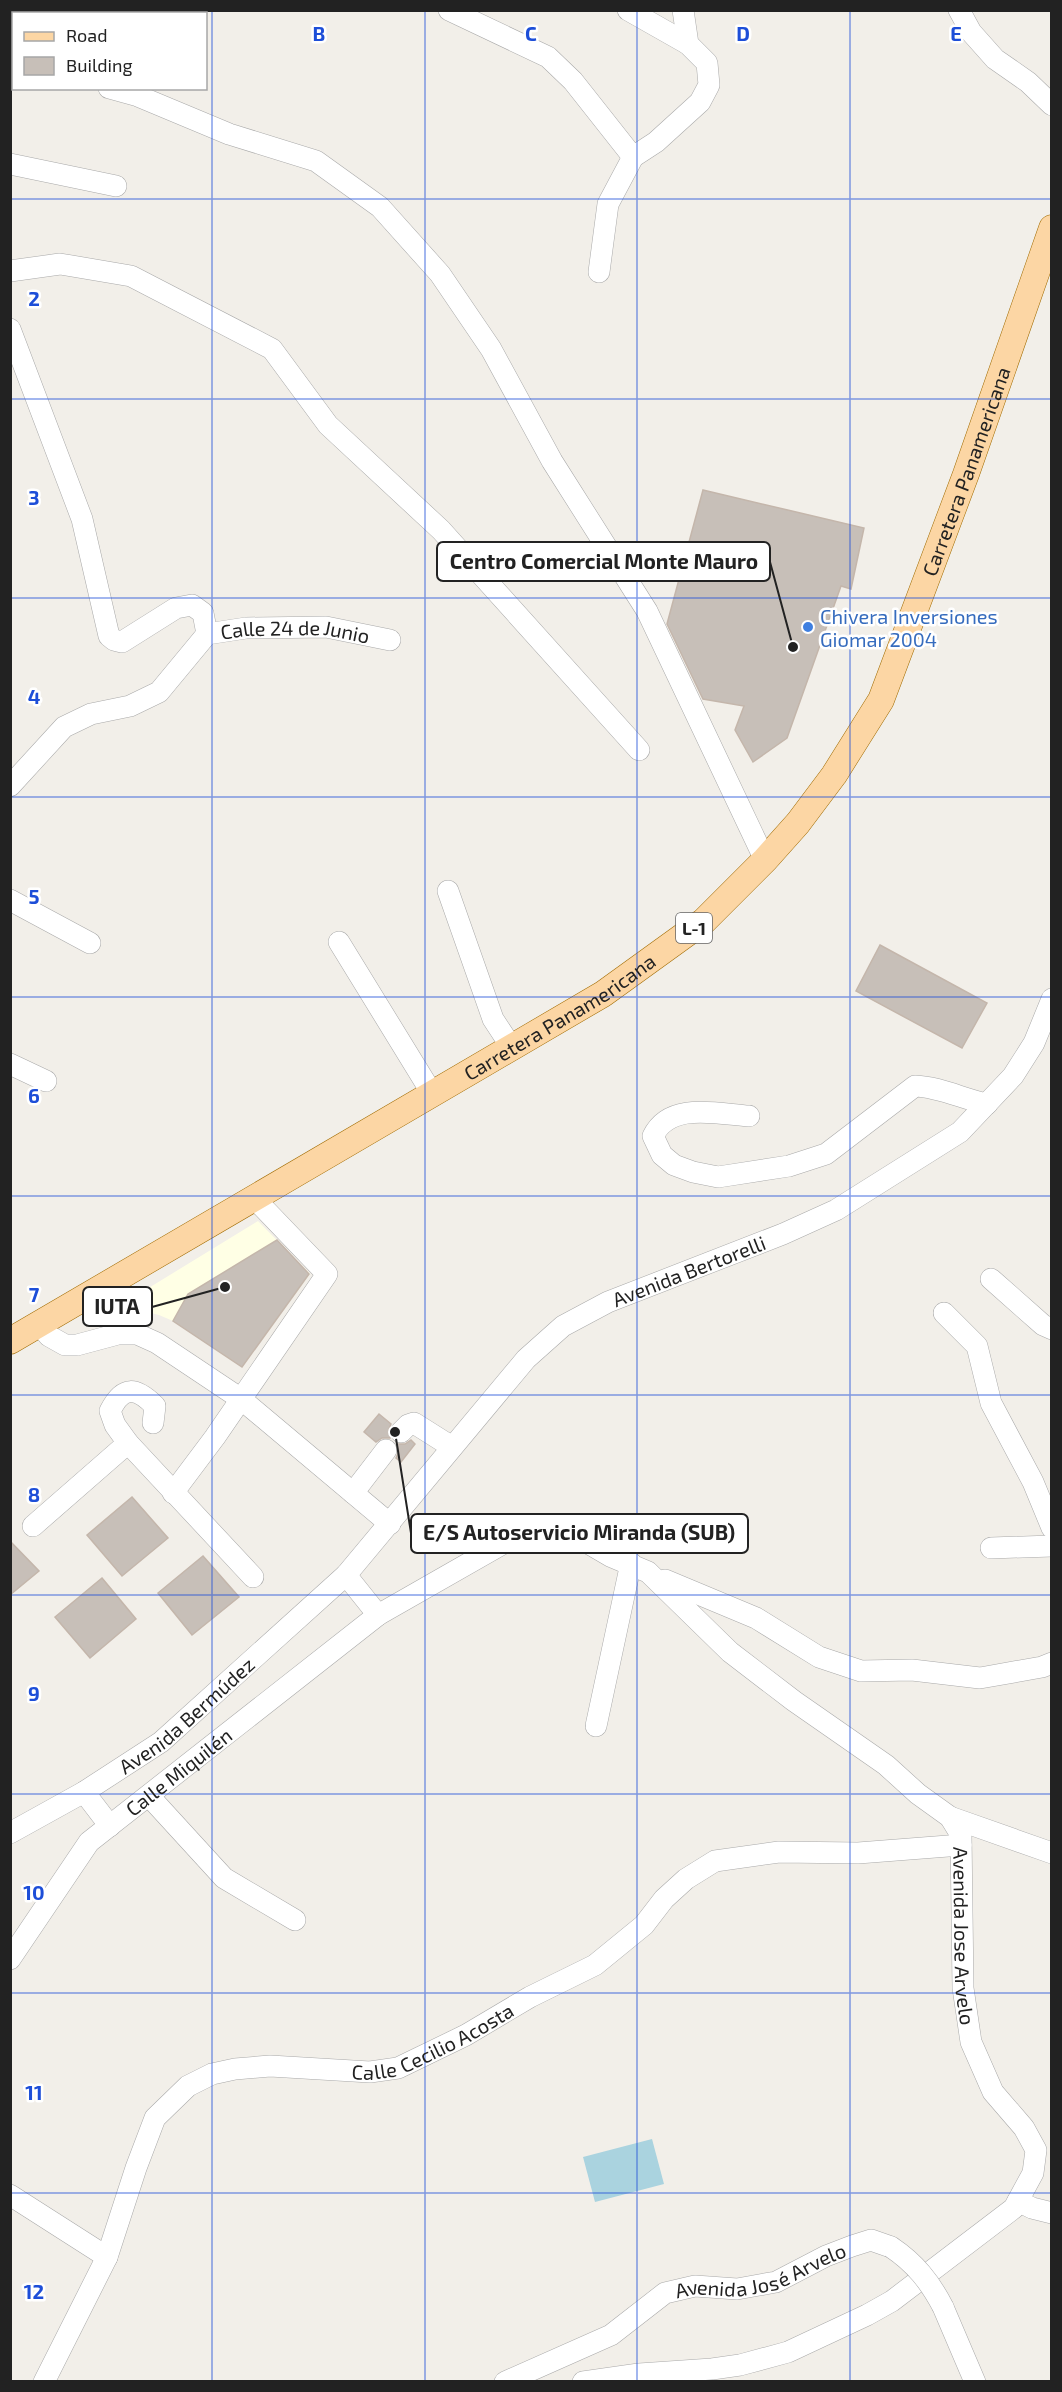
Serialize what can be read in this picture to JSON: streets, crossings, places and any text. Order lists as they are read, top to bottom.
{
  "streets": {
    "main road": ["Carretera Panamericana", "L-1"],
    "street": [
      "Calle 24 de Junio",
      "Avenida Bertorelli",
      "Avenida Bermúdez",
      "Calle Miquilén",
      "Avenida Jose Arvelo",
      "Calle Cecilio Acosta",
      "Avenida José Arvelo"
    ]
  },
  "crossings": [
    ["Avenida Bertorelli", "Avenida Bermúdez"],
    ["Calle Miquilén", "Avenida Jose Arvelo"],
    ["Avenida Jose Arvelo", "Calle Cecilio Acosta"]
  ],
  "places": [
    "Chivera Inversiones Giomar 2004",
    "Centro Comercial Monte Mauro",
    "IUTA",
    "E/S Autoservicio Miranda (SUB)"
  ],
  "legend": ["Road", "Building"],
  "grid": {
    "columns": [
      "B",
      "C",
      "D",
      "E"
    ],
    "rows": [
      "2",
      "3",
      "4",
      "5",
      "6",
      "7",
      "8",
      "9",
      "10",
      "11",
      "12"
    ]
  }
}
